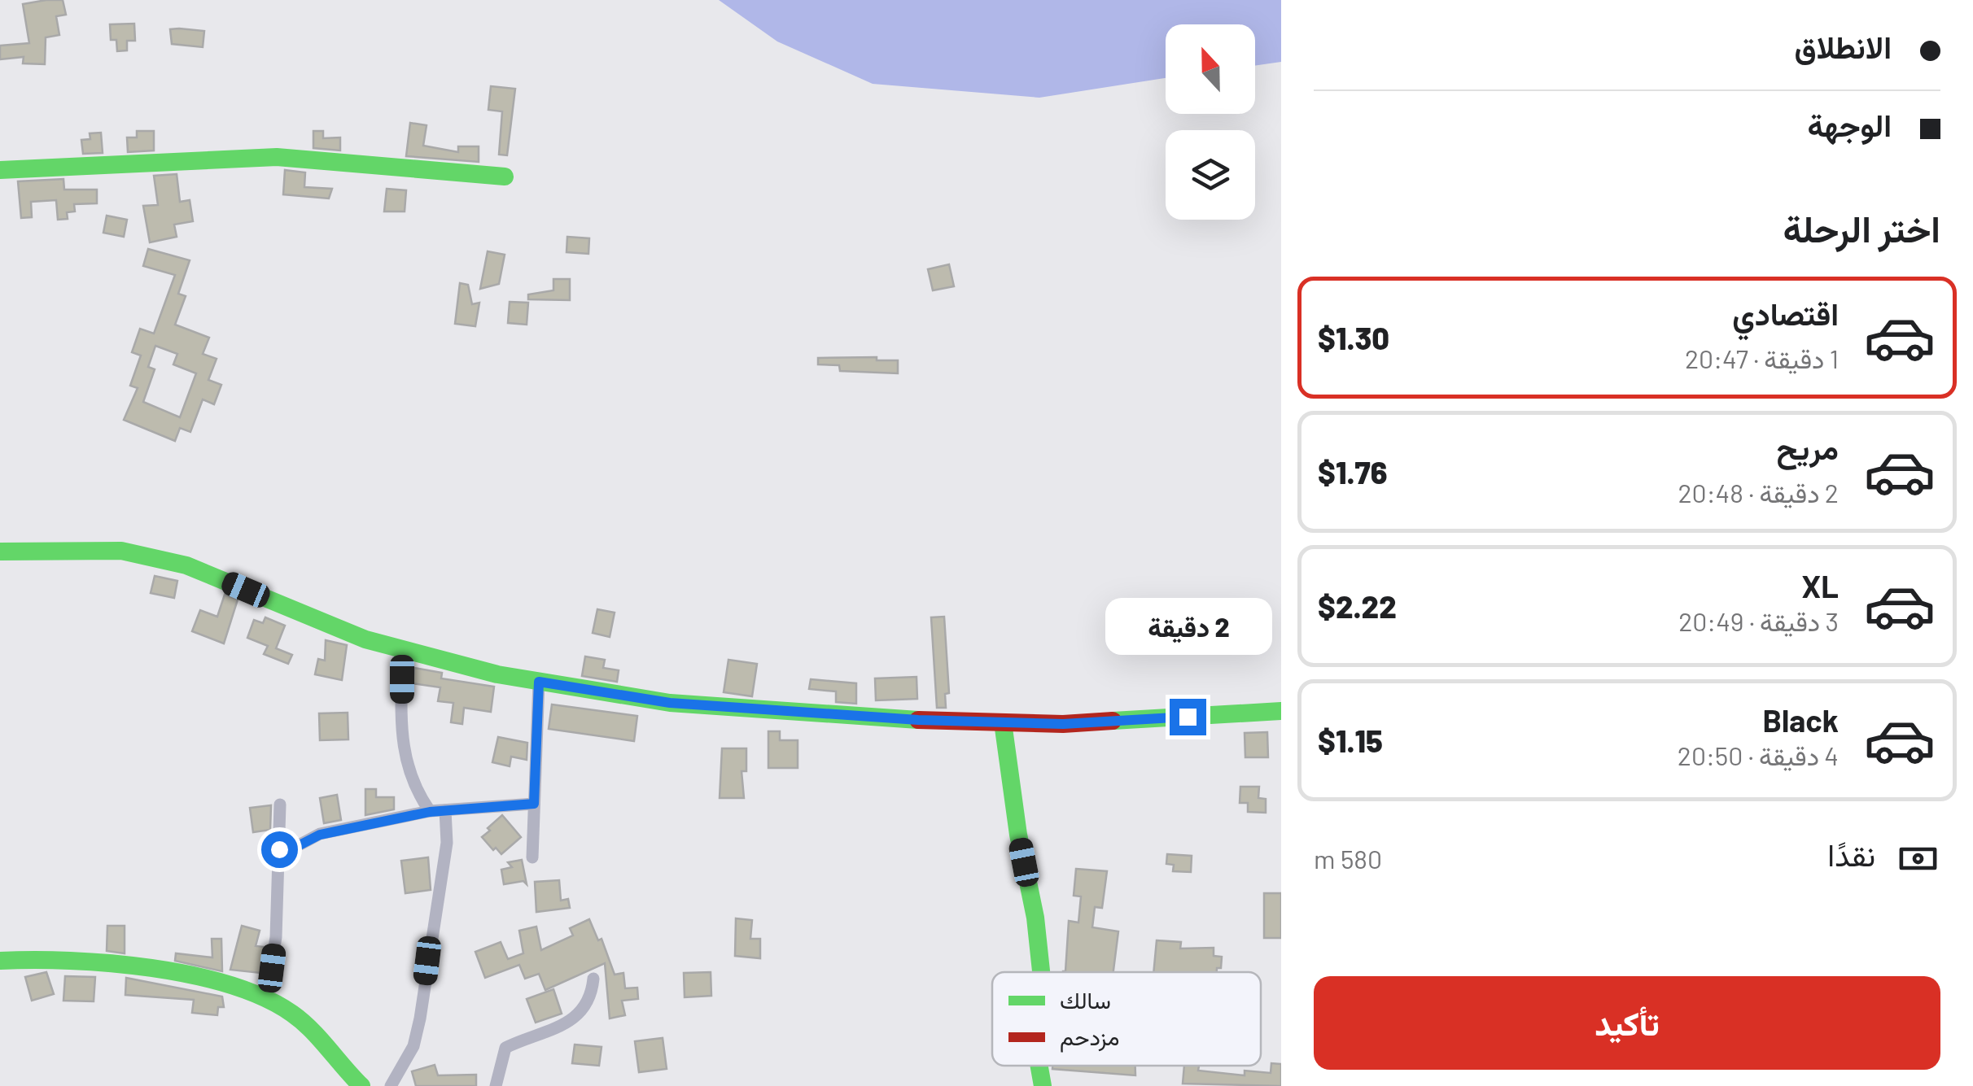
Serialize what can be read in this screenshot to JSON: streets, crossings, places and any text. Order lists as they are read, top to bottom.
{
  "legend": ["سالك", "مزدحم"],
  "north": "top",
  "page": {
    "banner": ["الانطلاق", "الوجهة"],
    "heading": "اختر الرحلة",
    "list": [
      {
        "name": "اقتصادي",
        "note": "1 دقيقة · 20:47",
        "value": "$1.30"
      },
      {
        "name": "مريح",
        "note": "2 دقيقة · 20:48",
        "value": "$1.76"
      },
      {
        "name": "XL",
        "note": "3 دقيقة · 20:49",
        "value": "$2.22"
      },
      {
        "name": "Black",
        "note": "4 دقيقة · 20:50",
        "value": "$1.15"
      }
    ],
    "bubble": "2 دقيقة",
    "pay": ["نقدًا", "580 m"],
    "buttons": "تأكيد"
  }
}
